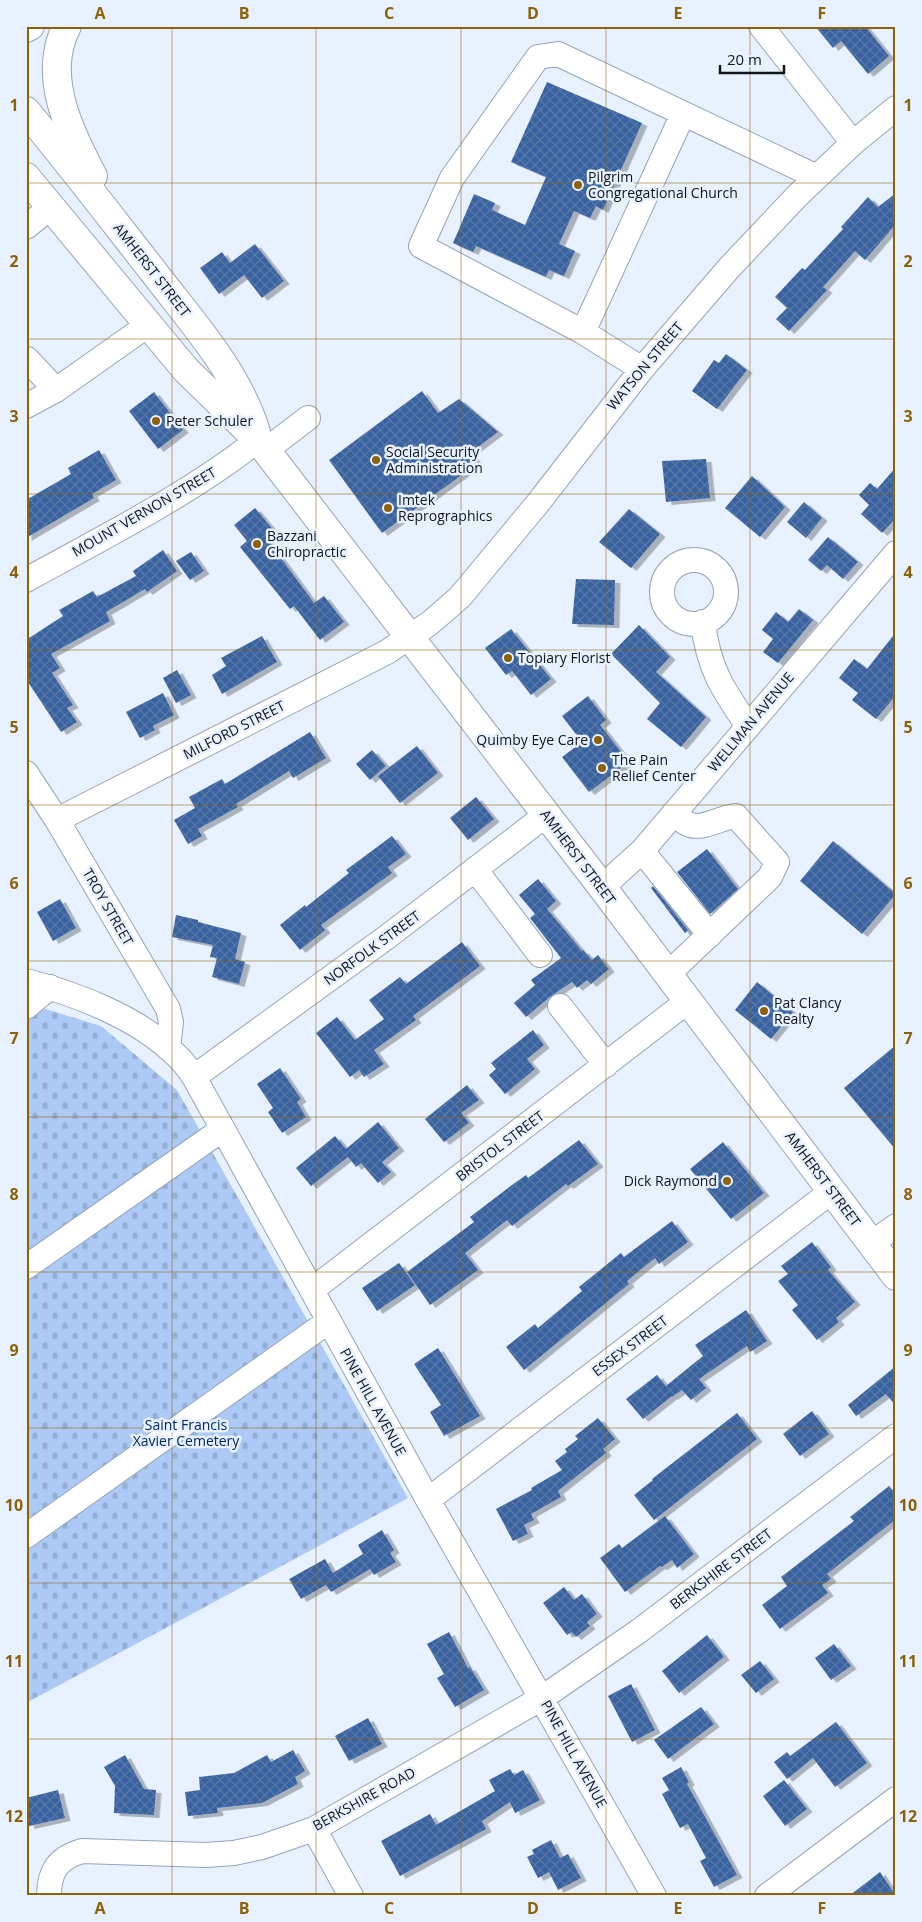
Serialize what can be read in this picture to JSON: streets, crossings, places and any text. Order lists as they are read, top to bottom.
{
  "streets": {
    "main road": ["AMHERST STREET"],
    "street": [
      "WATSON STREET",
      "MOUNT VERNON STREET",
      "WELLMAN AVENUE",
      "MILFORD STREET",
      "TROY STREET",
      "NORFOLK STREET",
      "BRISTOL STREET",
      "ESSEX STREET",
      "PINE HILL AVENUE",
      "BERKSHIRE STREET",
      "BERKSHIRE ROAD"
    ]
  },
  "crossings": [
    ["AMHERST STREET", "WATSON STREET"],
    ["AMHERST STREET", "MOUNT VERNON STREET"],
    ["AMHERST STREET", "WELLMAN AVENUE"],
    ["AMHERST STREET", "MILFORD STREET"],
    ["AMHERST STREET", "NORFOLK STREET"],
    ["AMHERST STREET", "BRISTOL STREET"],
    ["AMHERST STREET", "ESSEX STREET"],
    ["WATSON STREET", "MILFORD STREET"],
    ["MILFORD STREET", "TROY STREET"],
    ["TROY STREET", "PINE HILL AVENUE"],
    ["NORFOLK STREET", "PINE HILL AVENUE"],
    ["BRISTOL STREET", "PINE HILL AVENUE"],
    ["ESSEX STREET", "PINE HILL AVENUE"],
    ["PINE HILL AVENUE", "BERKSHIRE STREET"],
    ["PINE HILL AVENUE", "BERKSHIRE ROAD"],
    ["BERKSHIRE STREET", "BERKSHIRE ROAD"]
  ],
  "parks": ["Saint Francis Xavier Cemetery"],
  "places": [
    "Pilgrim Congregational Church",
    "Peter Schuler",
    "Social Security Administration",
    "Imtek Reprographics",
    "Bazzani Chiropractic",
    "Topiary Florist",
    "Quimby Eye Care",
    "The Pain Relief Center",
    "Pat Clancy Realty",
    "Dick Raymond"
  ],
  "scale_bar": "20 m",
  "grid": {
    "columns": [
      "A",
      "B",
      "C",
      "D",
      "E",
      "F"
    ],
    "rows": [
      "1",
      "2",
      "3",
      "4",
      "5",
      "6",
      "7",
      "8",
      "9",
      "10",
      "11",
      "12"
    ]
  }
}
